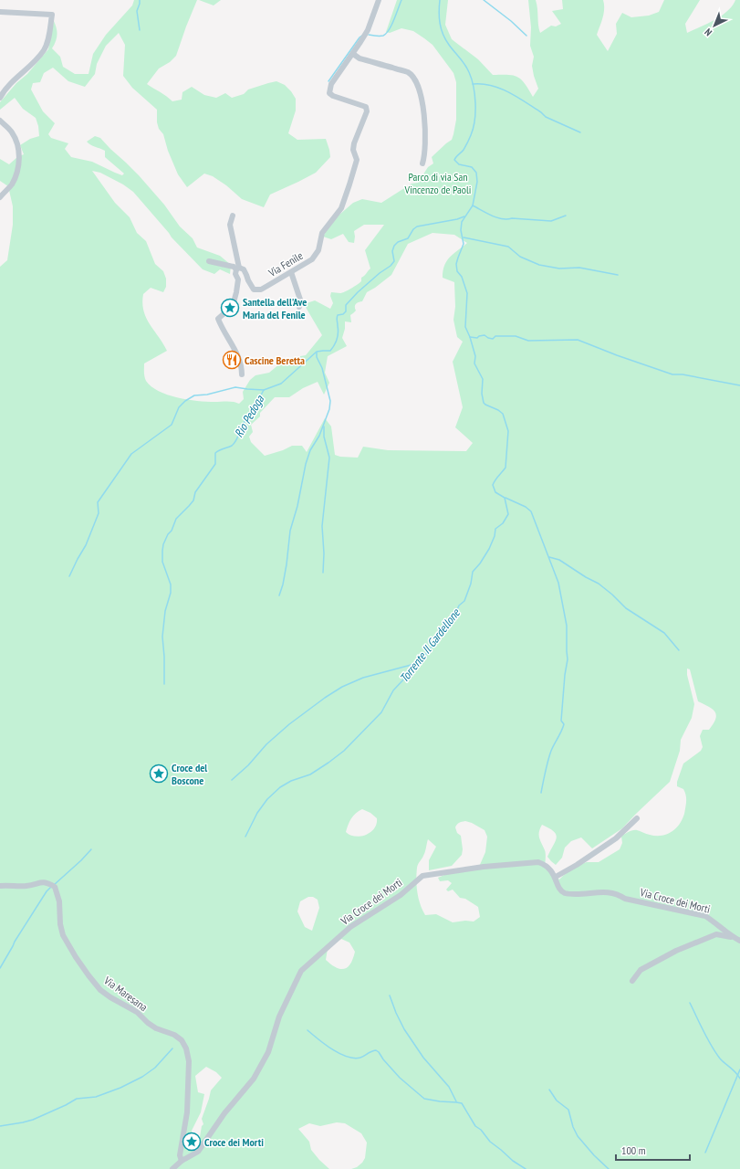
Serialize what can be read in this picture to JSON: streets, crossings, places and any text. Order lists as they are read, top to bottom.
{
  "streets": {
    "street": ["Via Fenile", "Via Croce dei Morti", "Via Maresana"]
  },
  "crossings": [
    ["Via Croce dei Morti", "Via Maresana"]
  ],
  "water": ["Rio Pedoga", "Torrente Il Gardellone"],
  "parks": ["Parco di via San Vincenzo de Paoli"],
  "places": {
    "place": ["Santella dell'Ave Maria del Fenile", "Croce del Boscone", "Croce dei Morti"],
    "restaurant": ["Cascine Beretta"]
  },
  "scale_bar": "100 m",
  "north": "bottom left"
}
